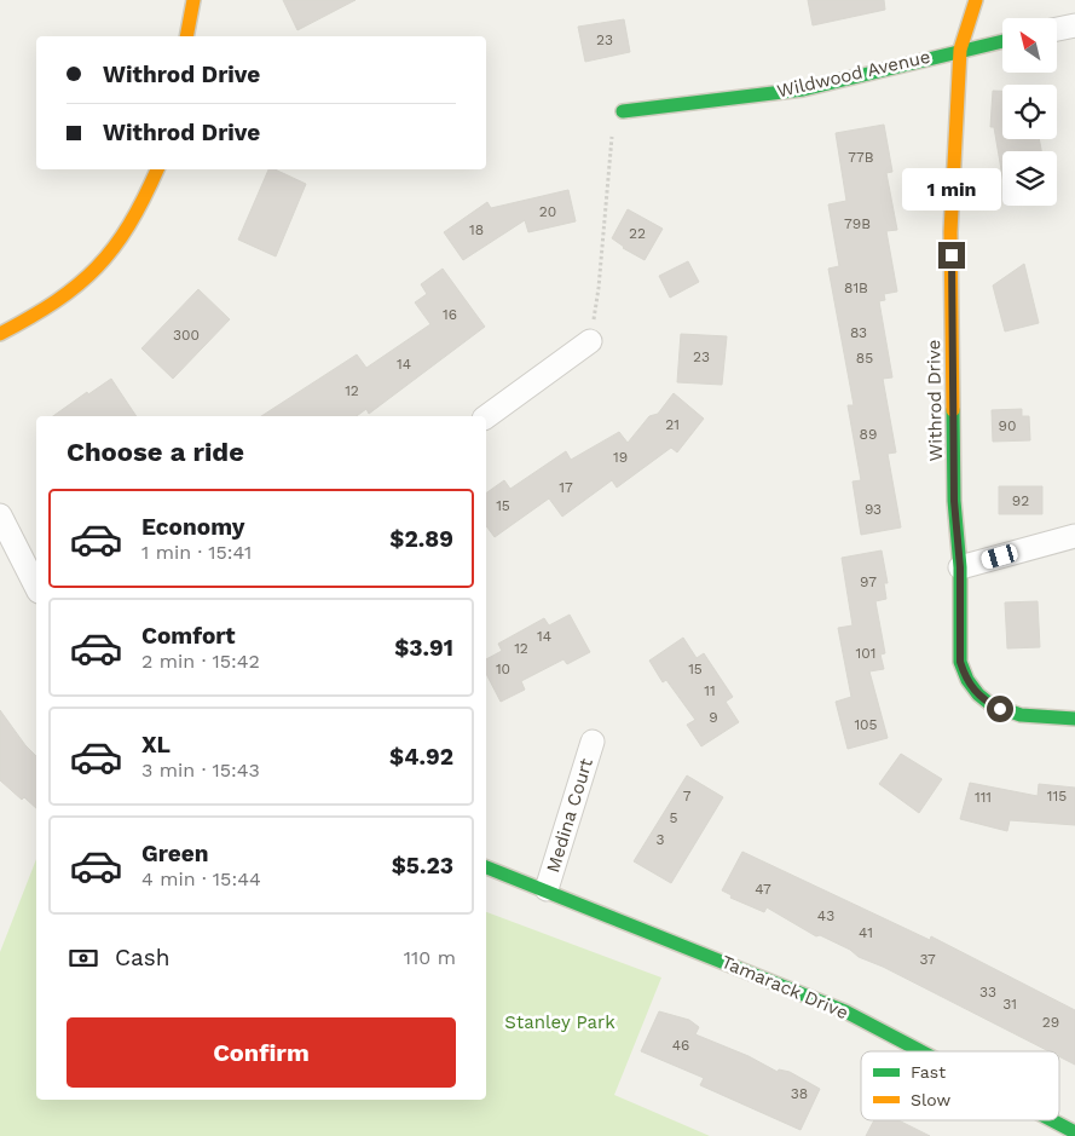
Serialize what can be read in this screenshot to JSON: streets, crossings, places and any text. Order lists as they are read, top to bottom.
{
  "streets": {
    "street": [
      "Wildwood Avenue",
      "Withrod Drive",
      "Medina Court",
      "Tamarack Drive"
    ]
  },
  "crossings": [
    ["Wildwood Avenue", "Withrod Drive"],
    ["Medina Court", "Tamarack Drive"]
  ],
  "parks": ["Stanley Park"],
  "house_numbers": [
    "23",
    "77B",
    "20",
    "79B",
    "18",
    "22",
    "81B",
    "16",
    "83",
    "300",
    "23",
    "85",
    "14",
    "12",
    "21",
    "90",
    "89",
    "19",
    "17",
    "92",
    "15",
    "93",
    "97",
    "14",
    "12",
    "101",
    "10",
    "15",
    "11",
    "9",
    "105",
    "7",
    "115",
    "111",
    "5",
    "3",
    "47",
    "43",
    "41",
    "37",
    "33",
    "31",
    "29",
    "46",
    "38"
  ],
  "legend": ["Fast", "Slow"],
  "north": "top left",
  "page": {
    "banner": ["Withrod Drive", "Withrod Drive"],
    "bubble": "1 min",
    "heading": "Choose a ride",
    "list": [
      {
        "name": "Economy",
        "note": "1 min · 15:41",
        "value": "$2.89"
      },
      {
        "name": "Comfort",
        "note": "2 min · 15:42",
        "value": "$3.91"
      },
      {
        "name": "XL",
        "note": "3 min · 15:43",
        "value": "$4.92"
      },
      {
        "name": "Green",
        "note": "4 min · 15:44",
        "value": "$5.23"
      }
    ],
    "pay": ["Cash", "110 m"],
    "buttons": "Confirm"
  }
}
